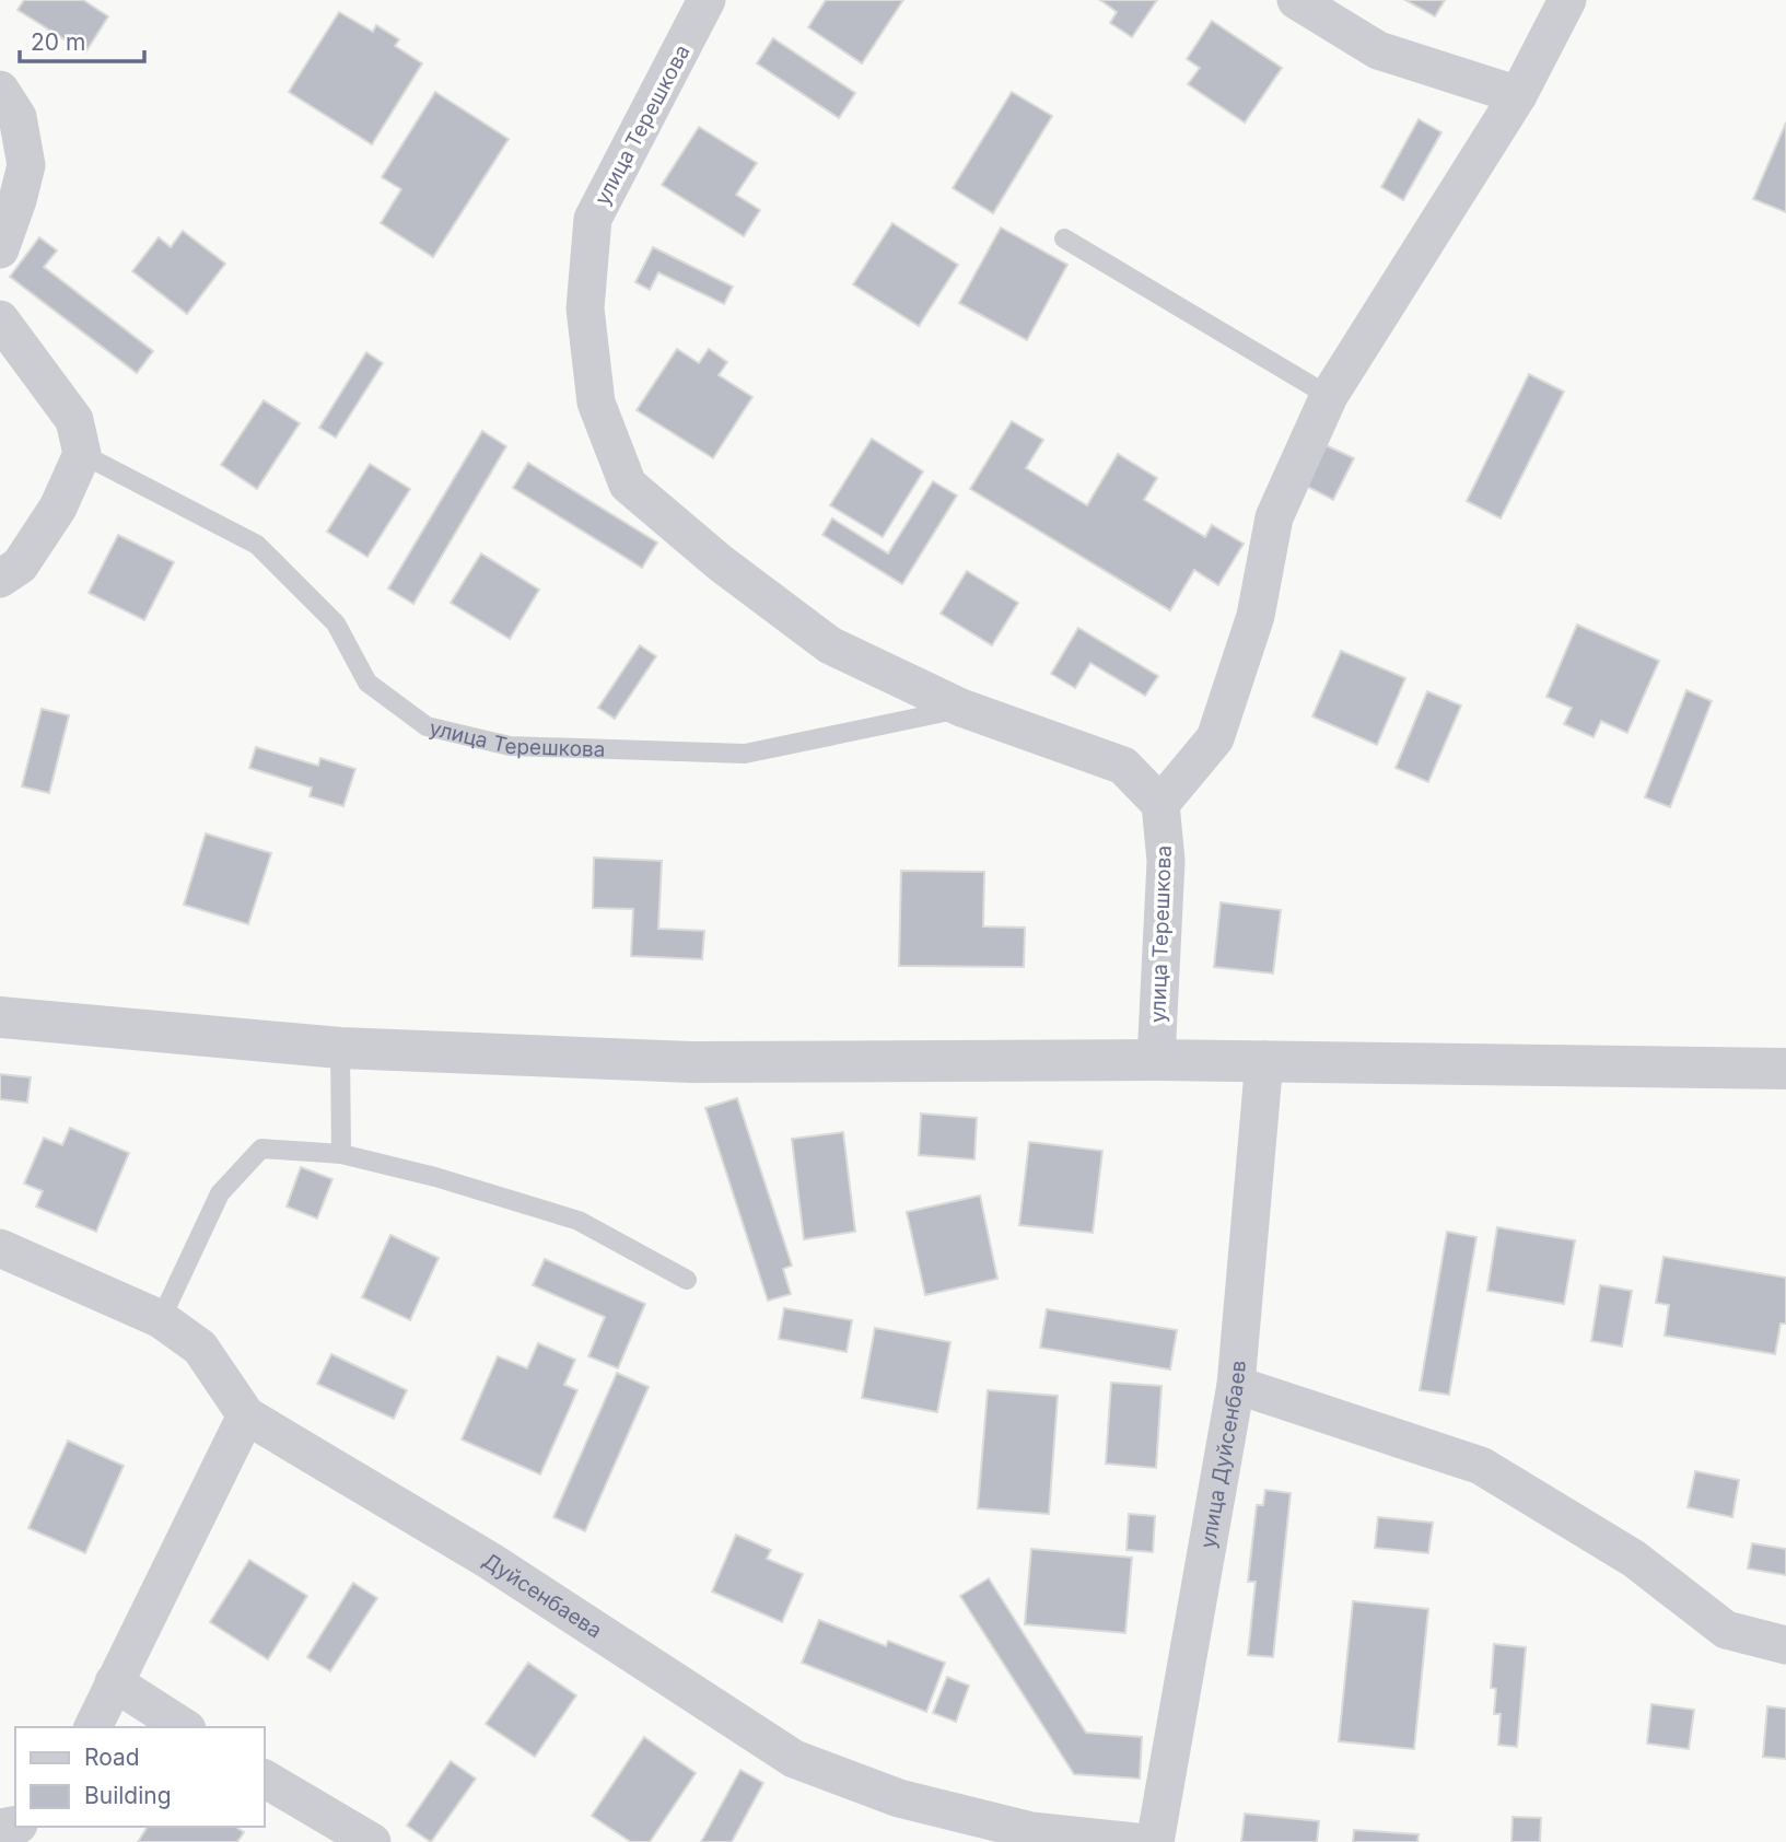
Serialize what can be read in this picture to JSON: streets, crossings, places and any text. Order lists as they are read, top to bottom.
{
  "streets": {
    "street": ["улица Терешкова", "улица Дуйсенбаев", "Дуйсенбаева"]
  },
  "legend": ["Road", "Building"],
  "scale_bar": "20 m"
}
